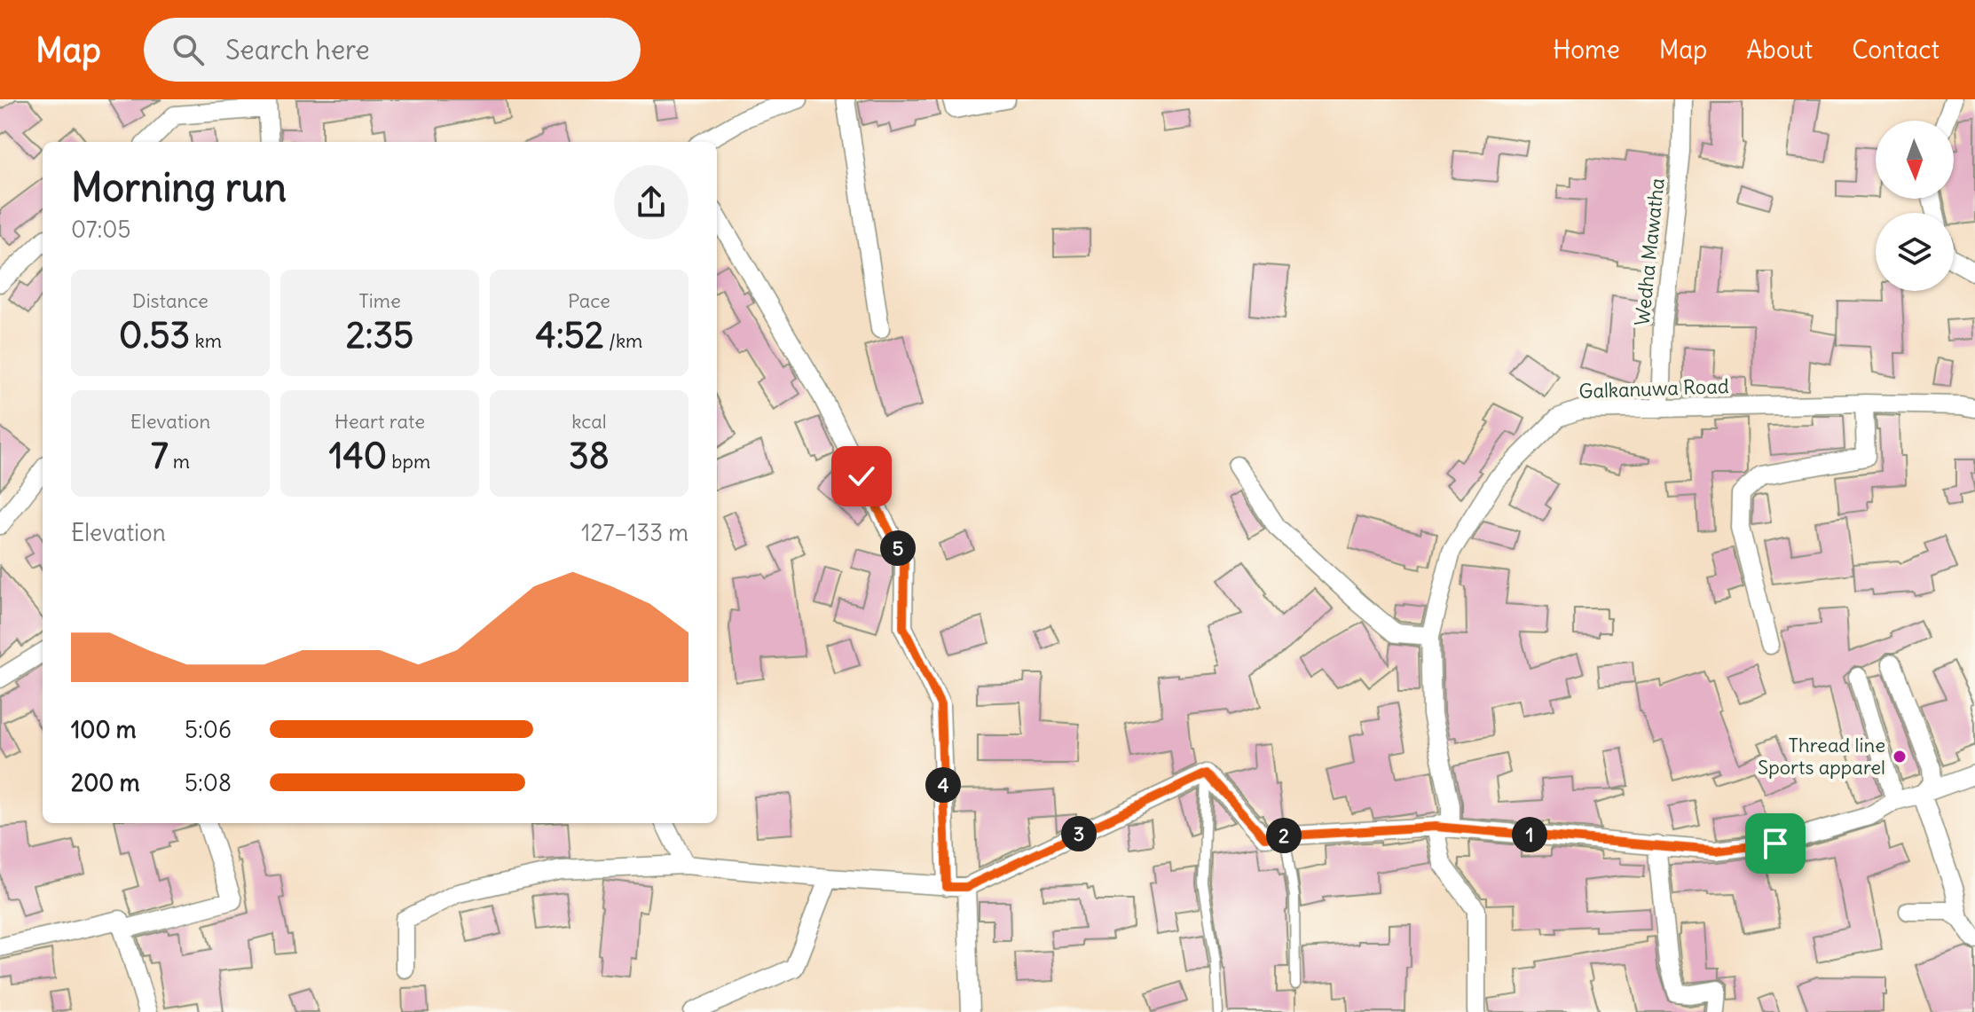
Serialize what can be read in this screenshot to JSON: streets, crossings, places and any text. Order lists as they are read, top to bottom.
{
  "streets": {
    "street": ["Wedha Mawatha", "Galkanuwa Road"]
  },
  "crossings": [
    ["Wedha Mawatha", "Galkanuwa Road"]
  ],
  "places": ["Thread line Sports apparel"],
  "north": "bottom",
  "page": {
    "header": "Map",
    "search": "Search here",
    "nav": [
      "Home",
      "Map",
      "About",
      "Contact"
    ],
    "heading": ["Morning run", "07:05"],
    "stats": [
      ["Distance", "0.53 km"],
      ["Time", "2:35"],
      ["Pace", "4:52 /km"],
      ["Elevation", "7 m"],
      ["Heart rate", "140 bpm"],
      ["kcal", "38"]
    ],
    "chart": ["Elevation", "127–133 m"],
    "pins": [
      "5",
      "4",
      "3",
      "1",
      "2"
    ],
    "list": [
      {
        "name": "100 m",
        "note": "5:06"
      },
      {
        "name": "200 m",
        "note": "5:08"
      }
    ]
  }
}
